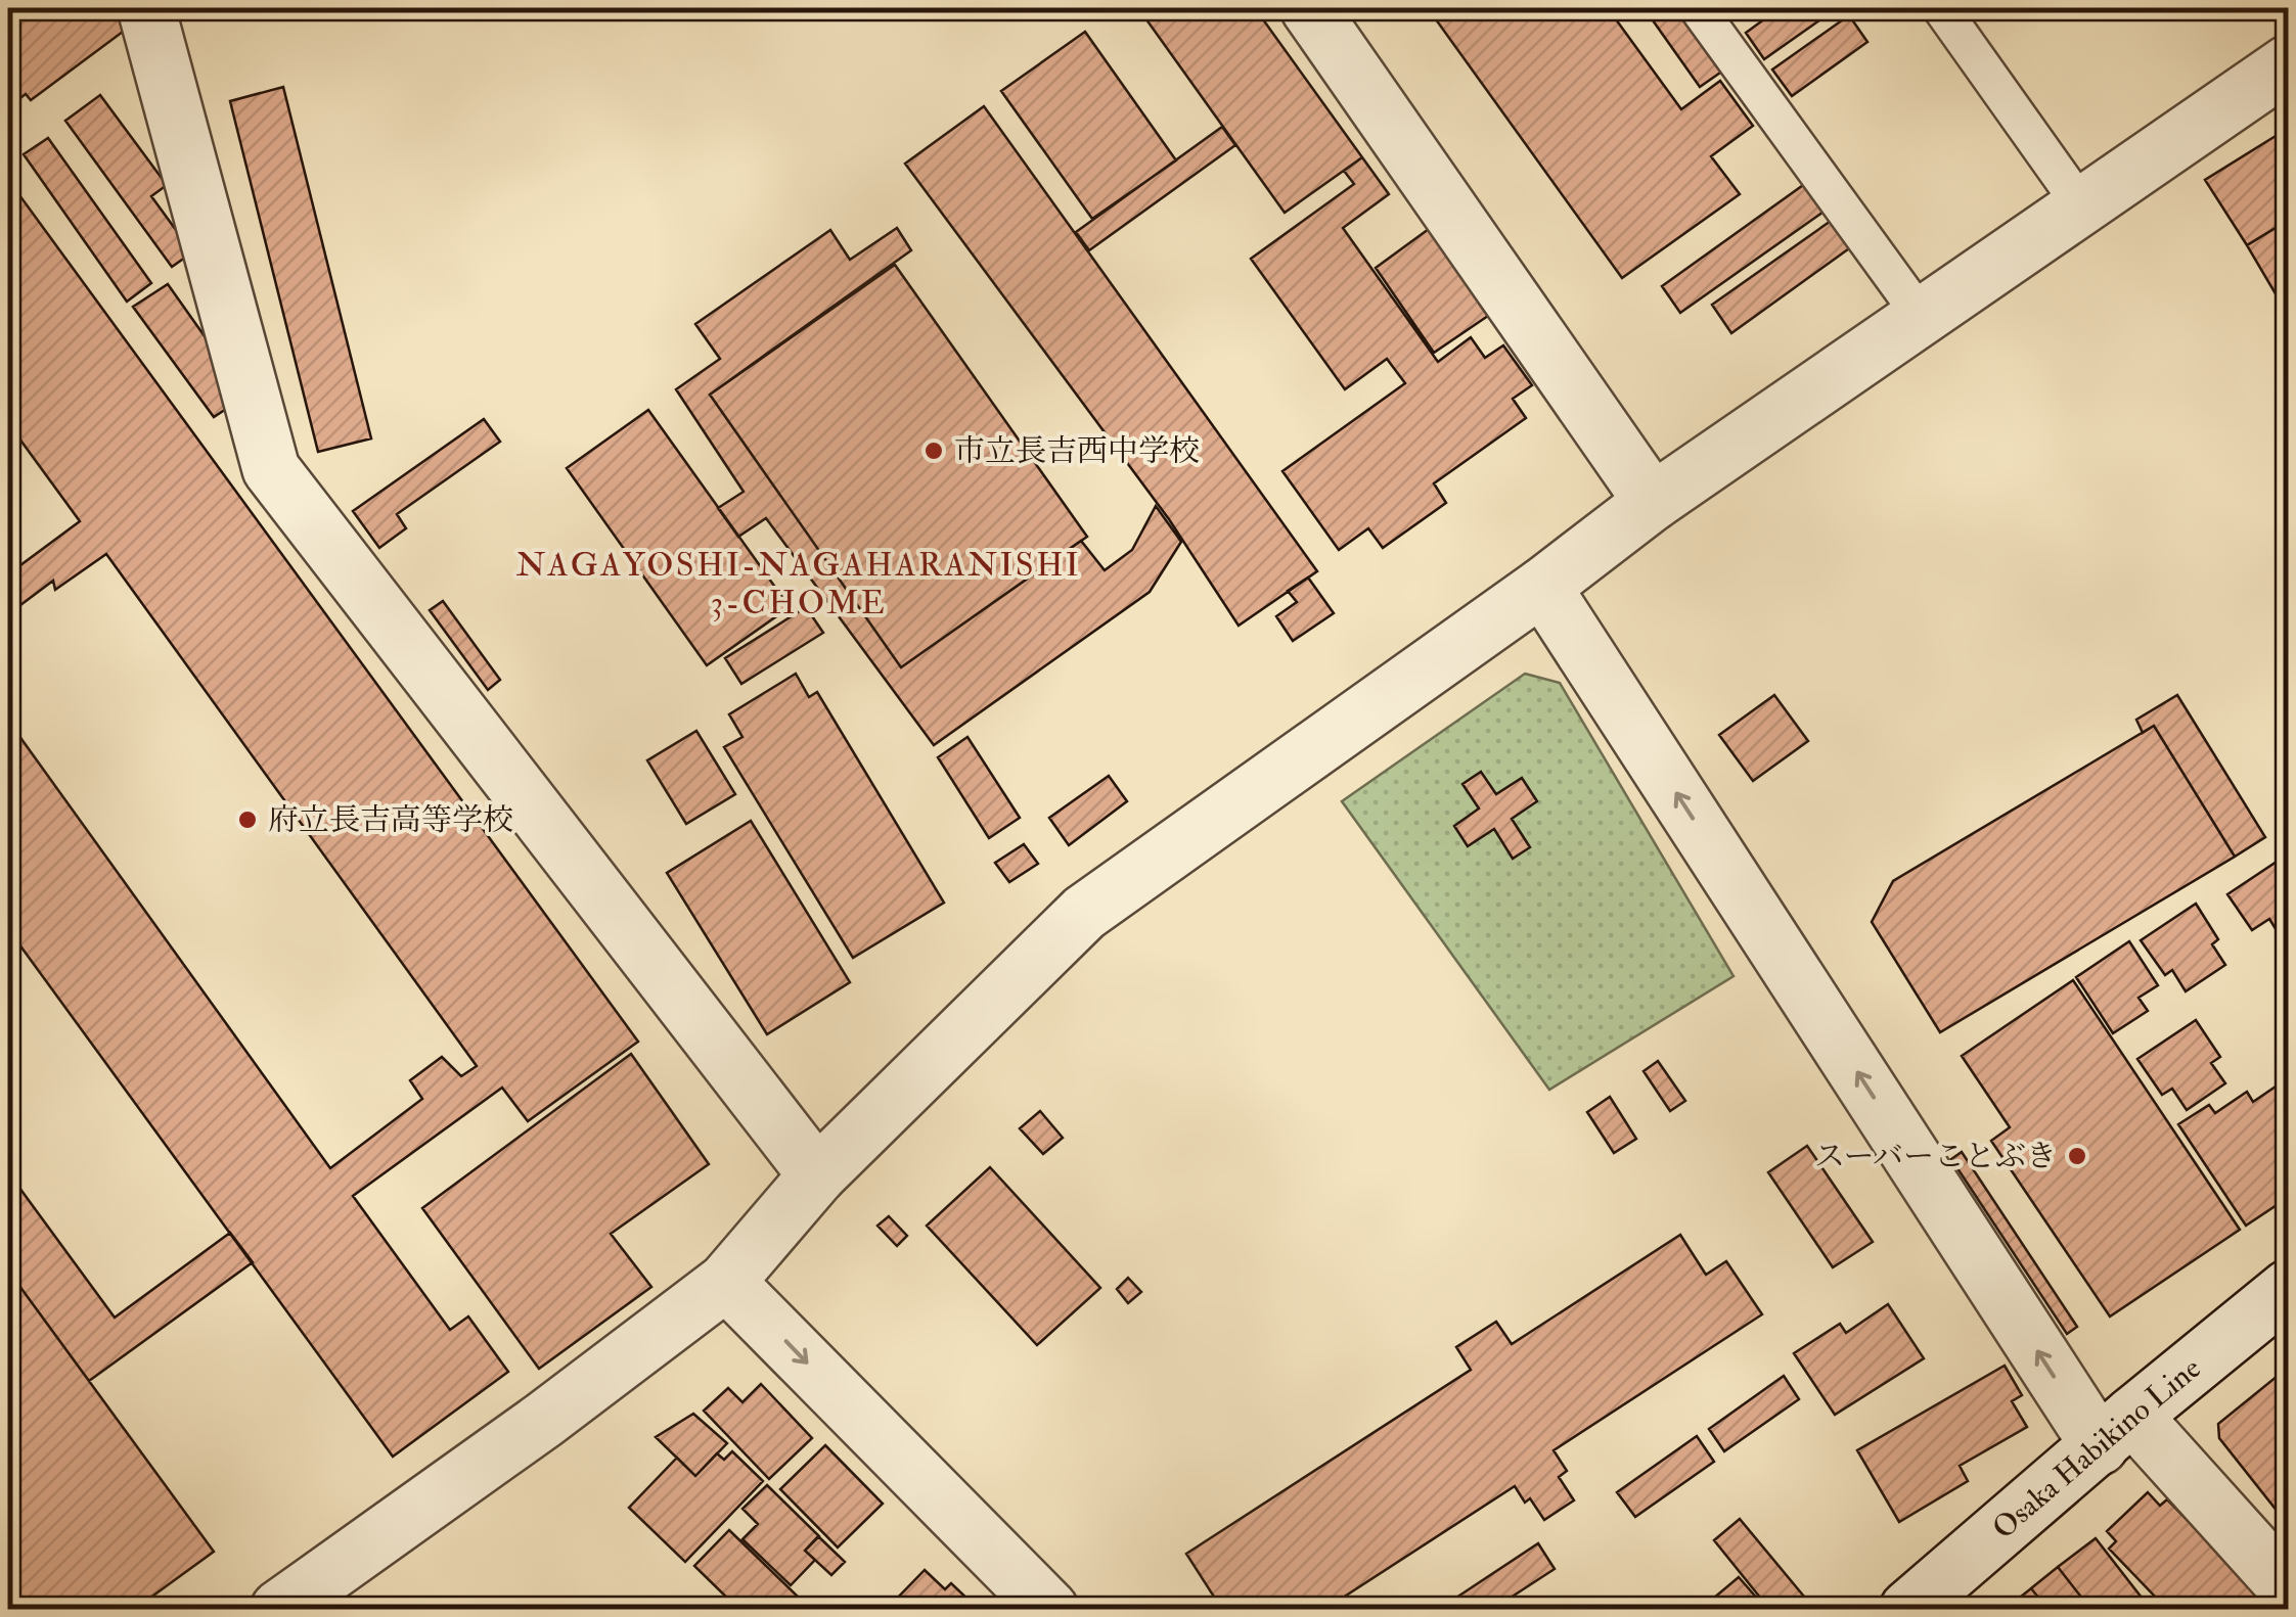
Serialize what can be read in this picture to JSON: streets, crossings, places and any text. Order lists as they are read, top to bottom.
{
  "streets": {
    "street": ["Osaka Habikino Line"]
  },
  "districts": ["NAGAYOSHI-NAGAHARANISHI 3-CHOME"],
  "places": ["市立長吉西中学校", "府立長吉高等学校", "スーバーことぶき"]
}
